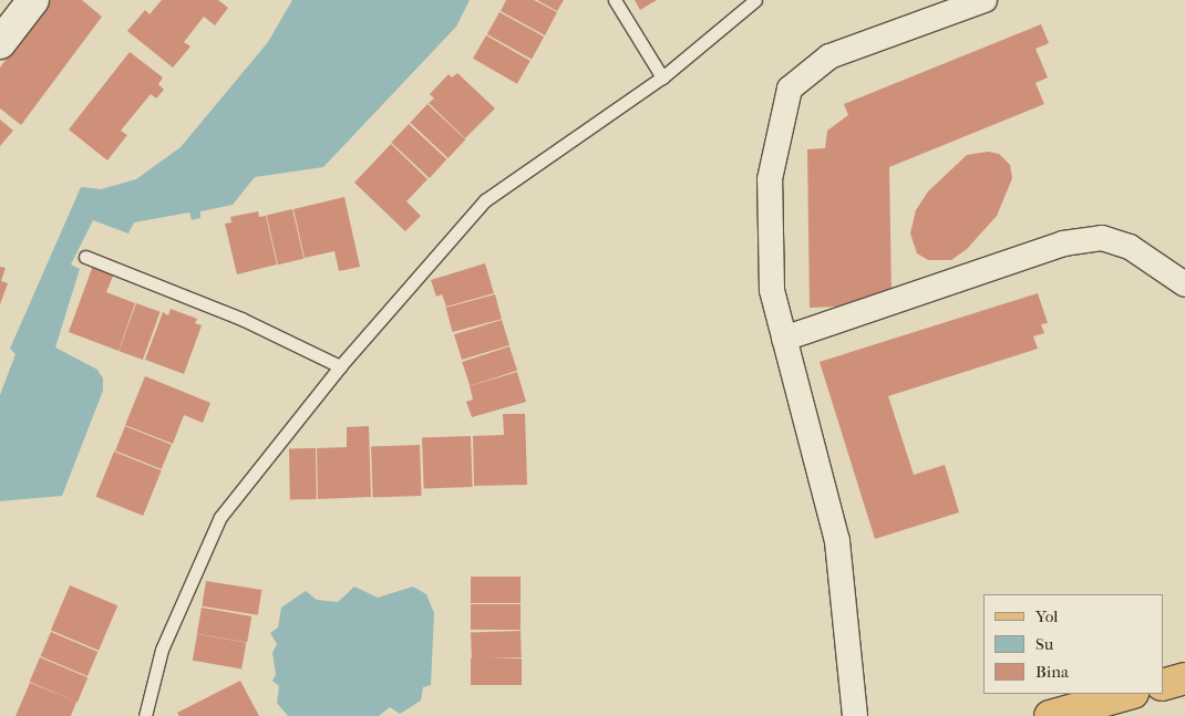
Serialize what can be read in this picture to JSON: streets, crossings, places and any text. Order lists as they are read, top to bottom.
{
  "legend": ["Yol", "Su", "Bina"]
}
